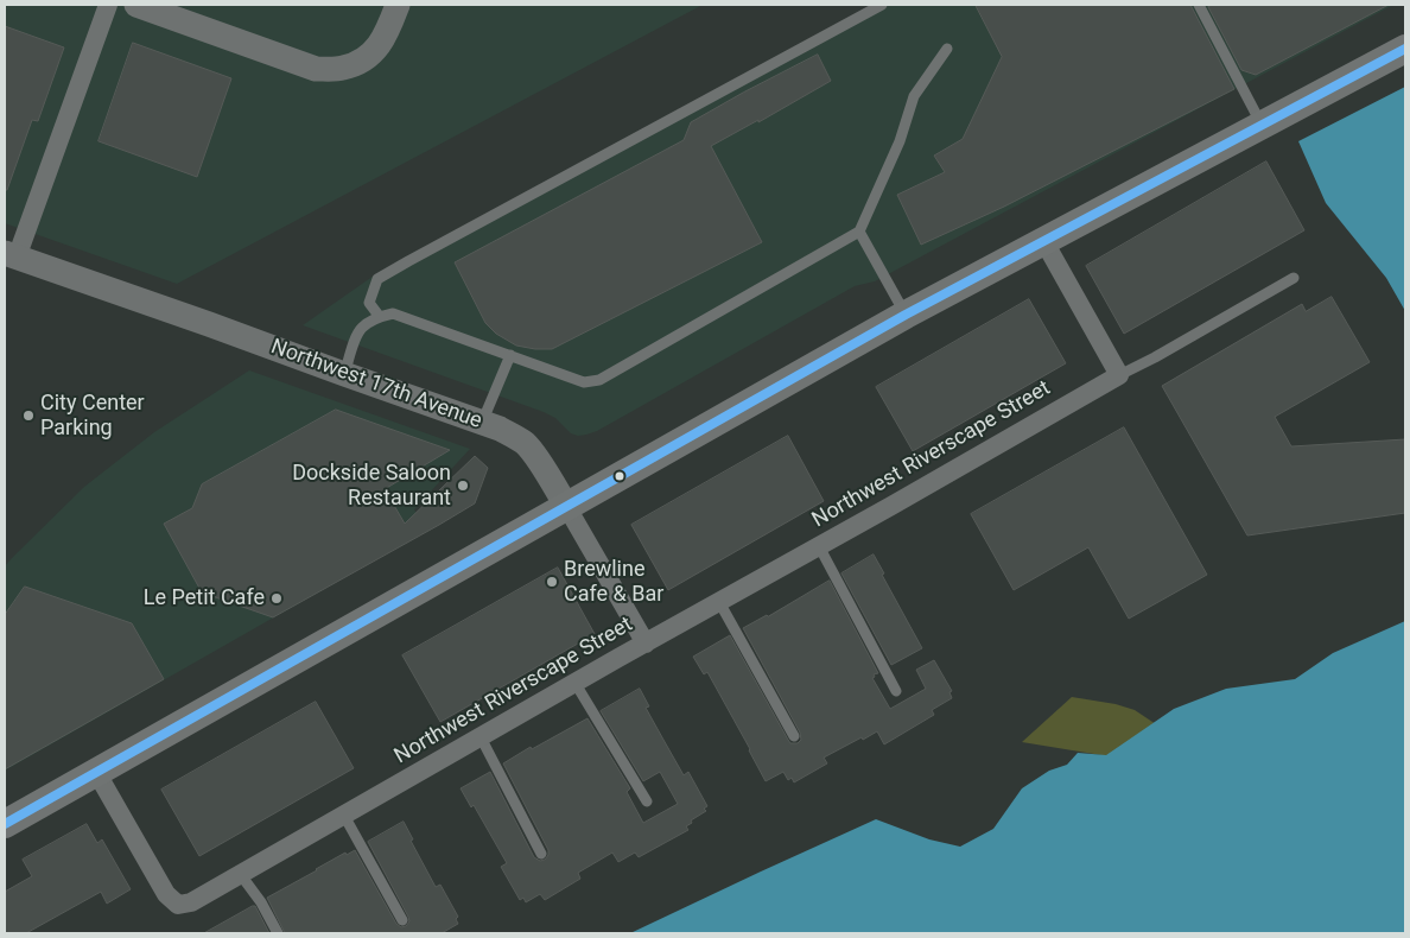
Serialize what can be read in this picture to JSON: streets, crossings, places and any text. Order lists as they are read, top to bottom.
{
  "streets": {
    "street": ["Northwest 17th Avenue", "Northwest Riverscape Street"]
  },
  "crossings": [
    ["Northwest 17th Avenue", "Northwest Riverscape Street"]
  ],
  "places": [
    "City Center Parking",
    "Dockside Saloon Restaurant",
    "Brewline Cafe & Bar",
    "Le Petit Cafe"
  ]
}
